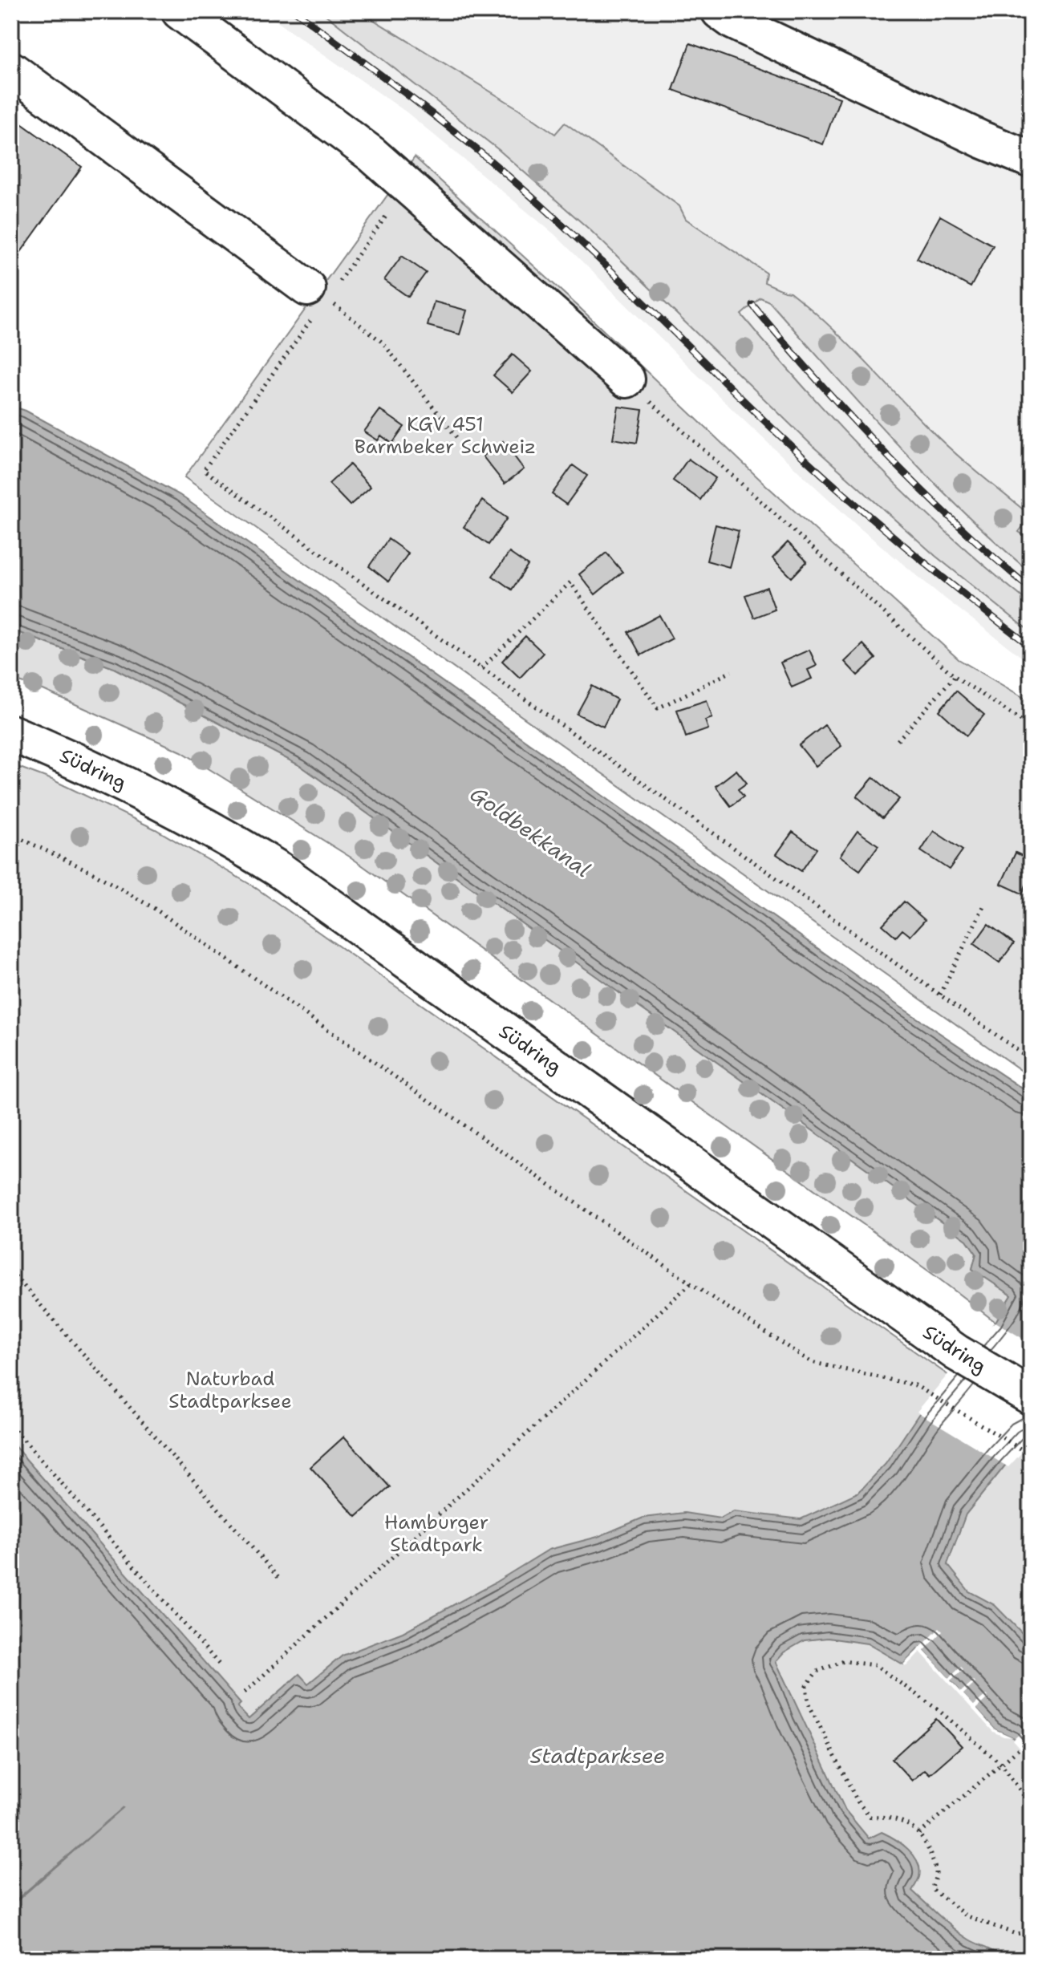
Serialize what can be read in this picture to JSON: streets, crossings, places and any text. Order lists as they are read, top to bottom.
{
  "streets": {
    "street": ["Südring"]
  },
  "water": ["Goldbekkanal", "Stadtparksee"],
  "parks": ["KGV 451 Barmbeker Schweiz", "Naturbad Stadtparksee", "Hamburger Stadtpark"]
}
